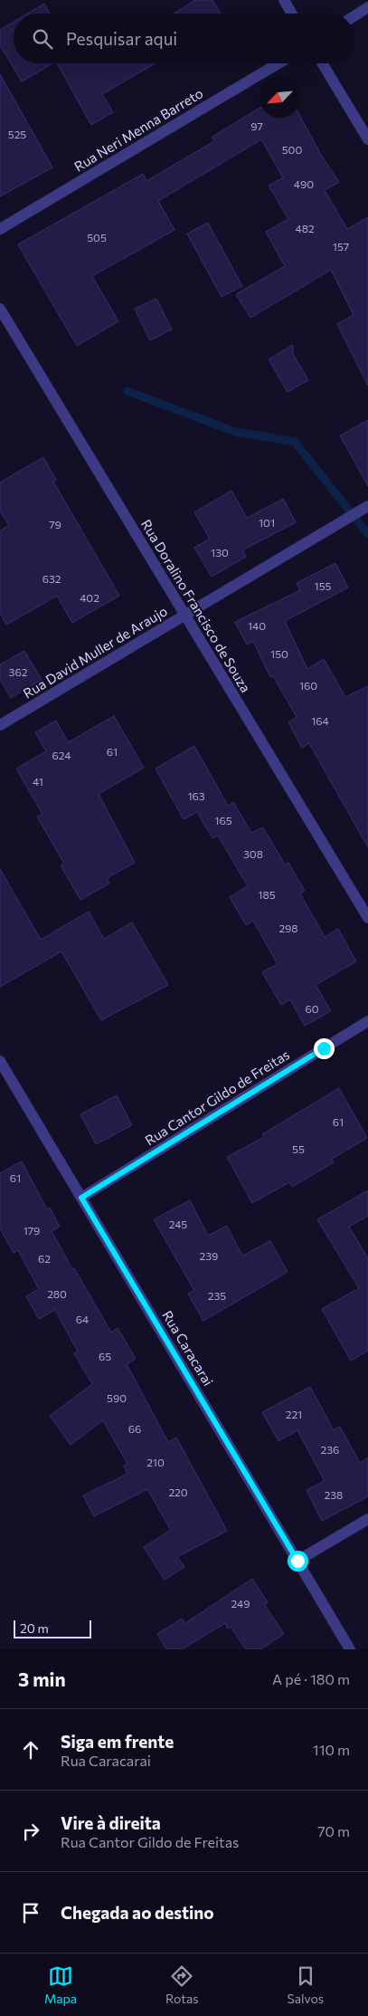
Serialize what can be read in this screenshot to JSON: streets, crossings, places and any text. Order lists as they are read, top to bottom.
{
  "streets": {
    "street": [
      "Rua Neri Menna Barreto",
      "Rua Doralino Francisco de Souza",
      "Rua David Muller de Araujo",
      "Rua Cantor Gildo de Freitas",
      "Rua Caracarai"
    ]
  },
  "crossings": [
    ["Rua Doralino Francisco de Souza", "Rua David Muller de Araujo"],
    ["Rua Cantor Gildo de Freitas", "Rua Caracarai"]
  ],
  "house_numbers": [
    "97",
    "525",
    "500",
    "490",
    "482",
    "505",
    "157",
    "101",
    "79",
    "130",
    "632",
    "155",
    "402",
    "140",
    "150",
    "362",
    "160",
    "164",
    "61",
    "624",
    "41",
    "163",
    "165",
    "308",
    "185",
    "298",
    "60",
    "61",
    "55",
    "61",
    "245",
    "179",
    "239",
    "62",
    "280",
    "235",
    "64",
    "65",
    "590",
    "221",
    "66",
    "236",
    "210",
    "220",
    "238",
    "249"
  ],
  "scale_bar": "20 m",
  "north": "bottom left",
  "page": {
    "search": "Pesquisar aqui",
    "scale": "20 m",
    "heading": ["3 min", "A pé · 180 m"],
    "list": [
      ["Siga em frente", "Rua Caracarai", "110 m"],
      ["Vire à direita", "Rua Cantor Gildo de Freitas", "70 m"],
      "Chegada ao destino"
    ],
    "nav": ["Mapa", "Rotas", "Salvos"]
  }
}
